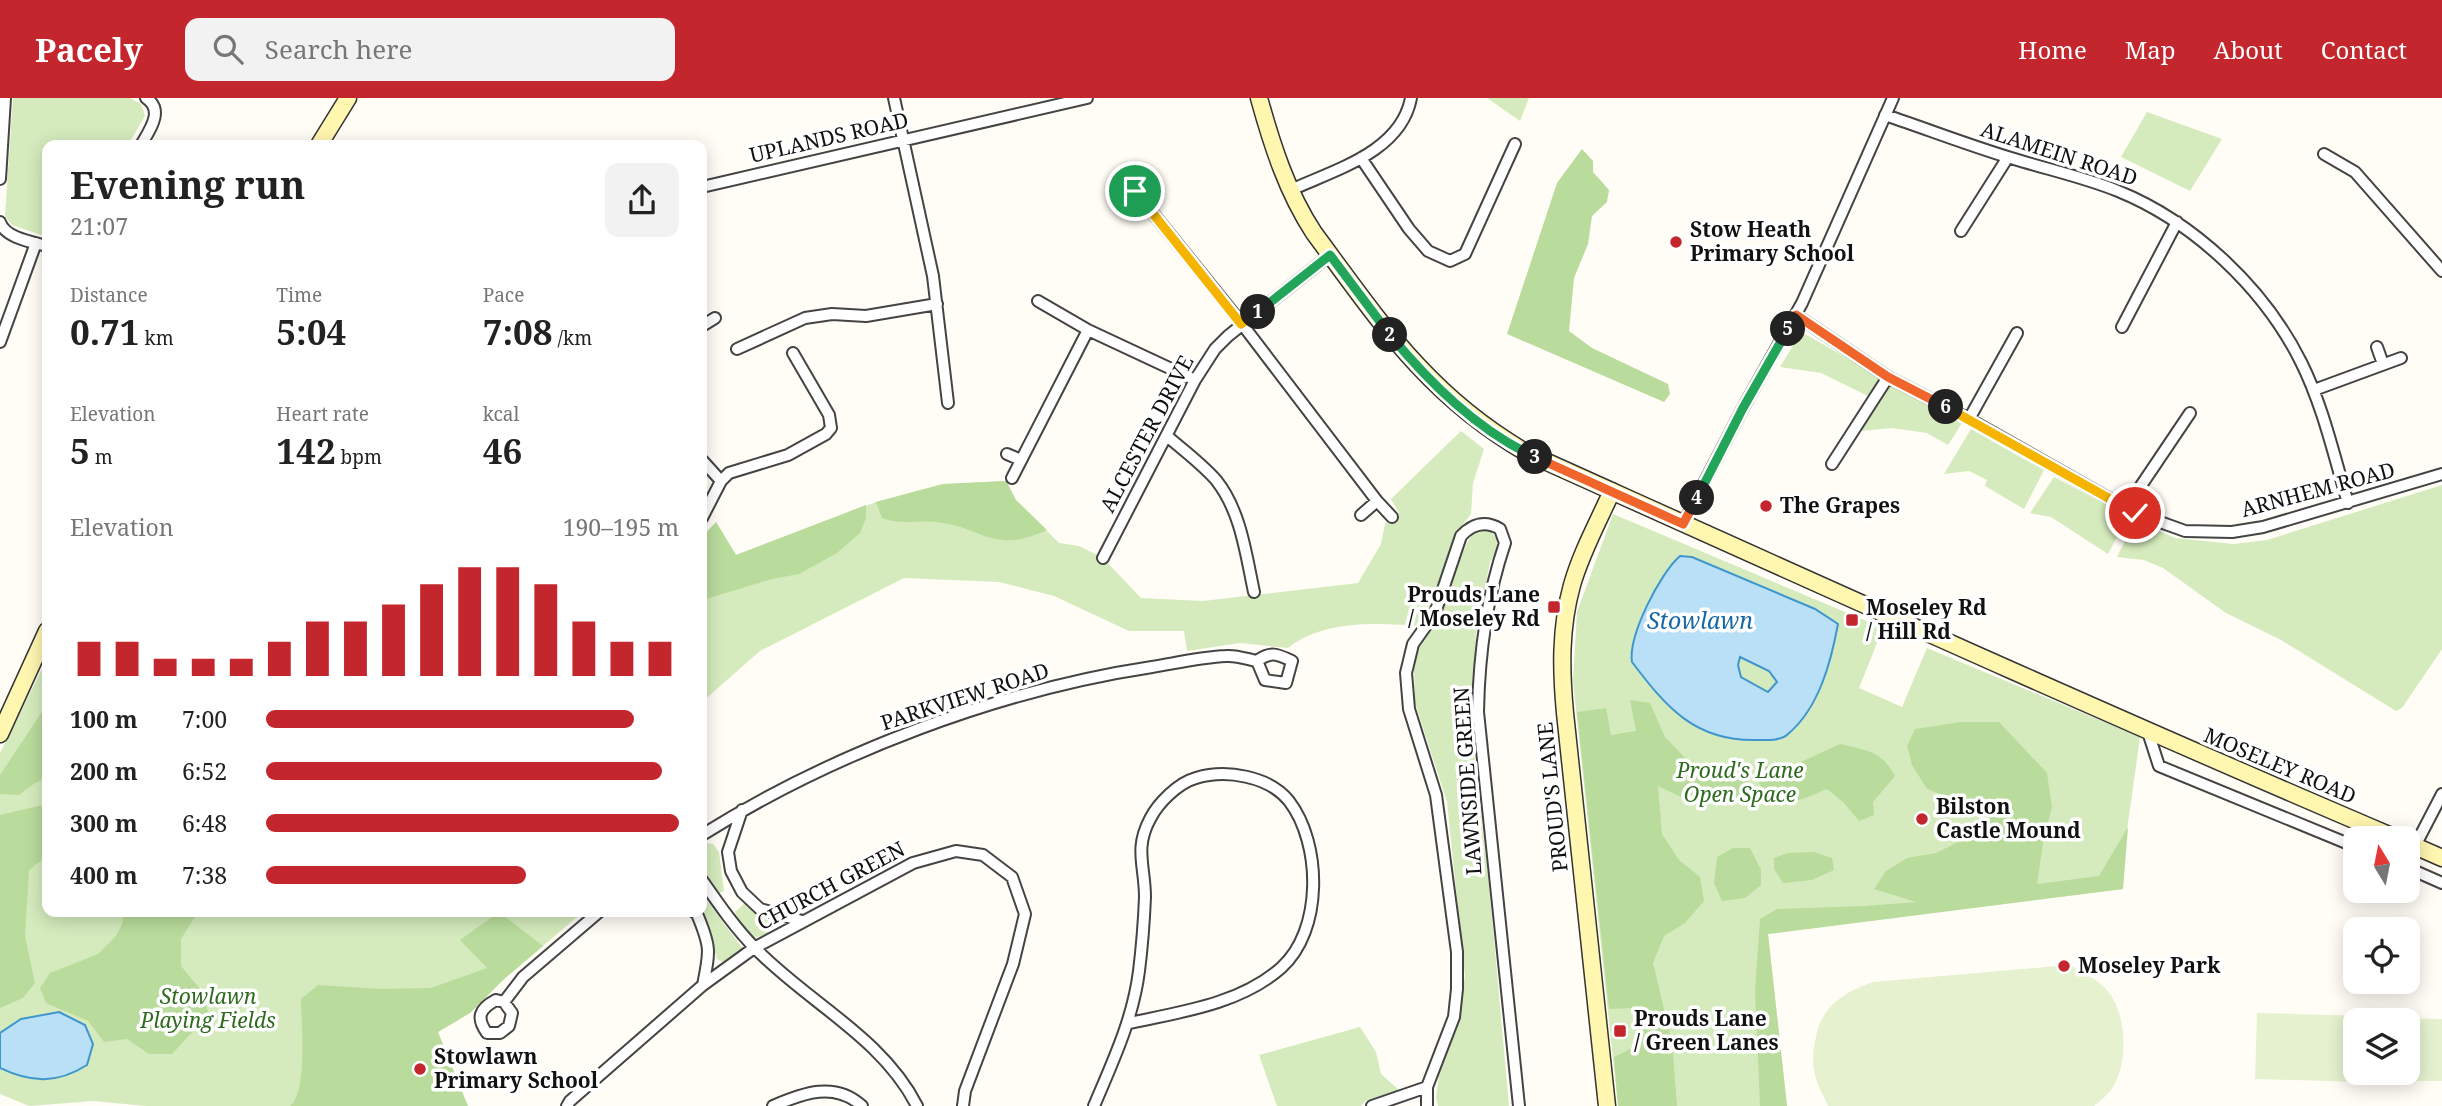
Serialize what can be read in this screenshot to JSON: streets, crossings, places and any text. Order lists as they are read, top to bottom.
{
  "streets": {
    "street": [
      "UPLANDS ROAD",
      "ALAMEIN ROAD",
      "ALCESTER DRIVE",
      "ARNHEM ROAD",
      "PARKVIEW ROAD",
      "MOSELEY ROAD",
      "LAWNSIDE GREEN",
      "PROUD'S LANE",
      "CHURCH GREEN"
    ]
  },
  "crossings": [
    ["ALAMEIN ROAD", "ARNHEM ROAD"],
    ["ALCESTER DRIVE", "MOSELEY ROAD"],
    ["MOSELEY ROAD", "PROUD'S LANE"]
  ],
  "water": ["Stowlawn"],
  "parks": ["Proud's Lane Open Space", "Stowlawn Playing Fields"],
  "places": {
    "other": [
      "Stow Heath Primary School",
      "The Grapes",
      "Bilston Castle Mound",
      "Moseley Park",
      "Stowlawn Primary School"
    ],
    "transit": ["Prouds Lane / Moseley Rd", "Moseley Rd / Hill Rd", "Prouds Lane / Green Lanes"]
  },
  "north": "top",
  "page": {
    "header": "Pacely",
    "search": "Search here",
    "nav": [
      "Home",
      "Map",
      "About",
      "Contact"
    ],
    "heading": ["Evening run", "21:07"],
    "stats": [
      ["Distance", "0.71 km"],
      ["Time", "5:04"],
      ["Pace", "7:08 /km"],
      ["Elevation", "5 m"],
      ["Heart rate", "142 bpm"],
      ["kcal", "46"]
    ],
    "pins": [
      "1",
      "5",
      "2",
      "6",
      "3",
      "4"
    ],
    "chart": ["Elevation", "190–195 m"],
    "list": [
      {
        "name": "100 m",
        "note": "7:00"
      },
      {
        "name": "200 m",
        "note": "6:52"
      },
      {
        "name": "300 m",
        "note": "6:48"
      },
      {
        "name": "400 m",
        "note": "7:38"
      }
    ]
  }
}
